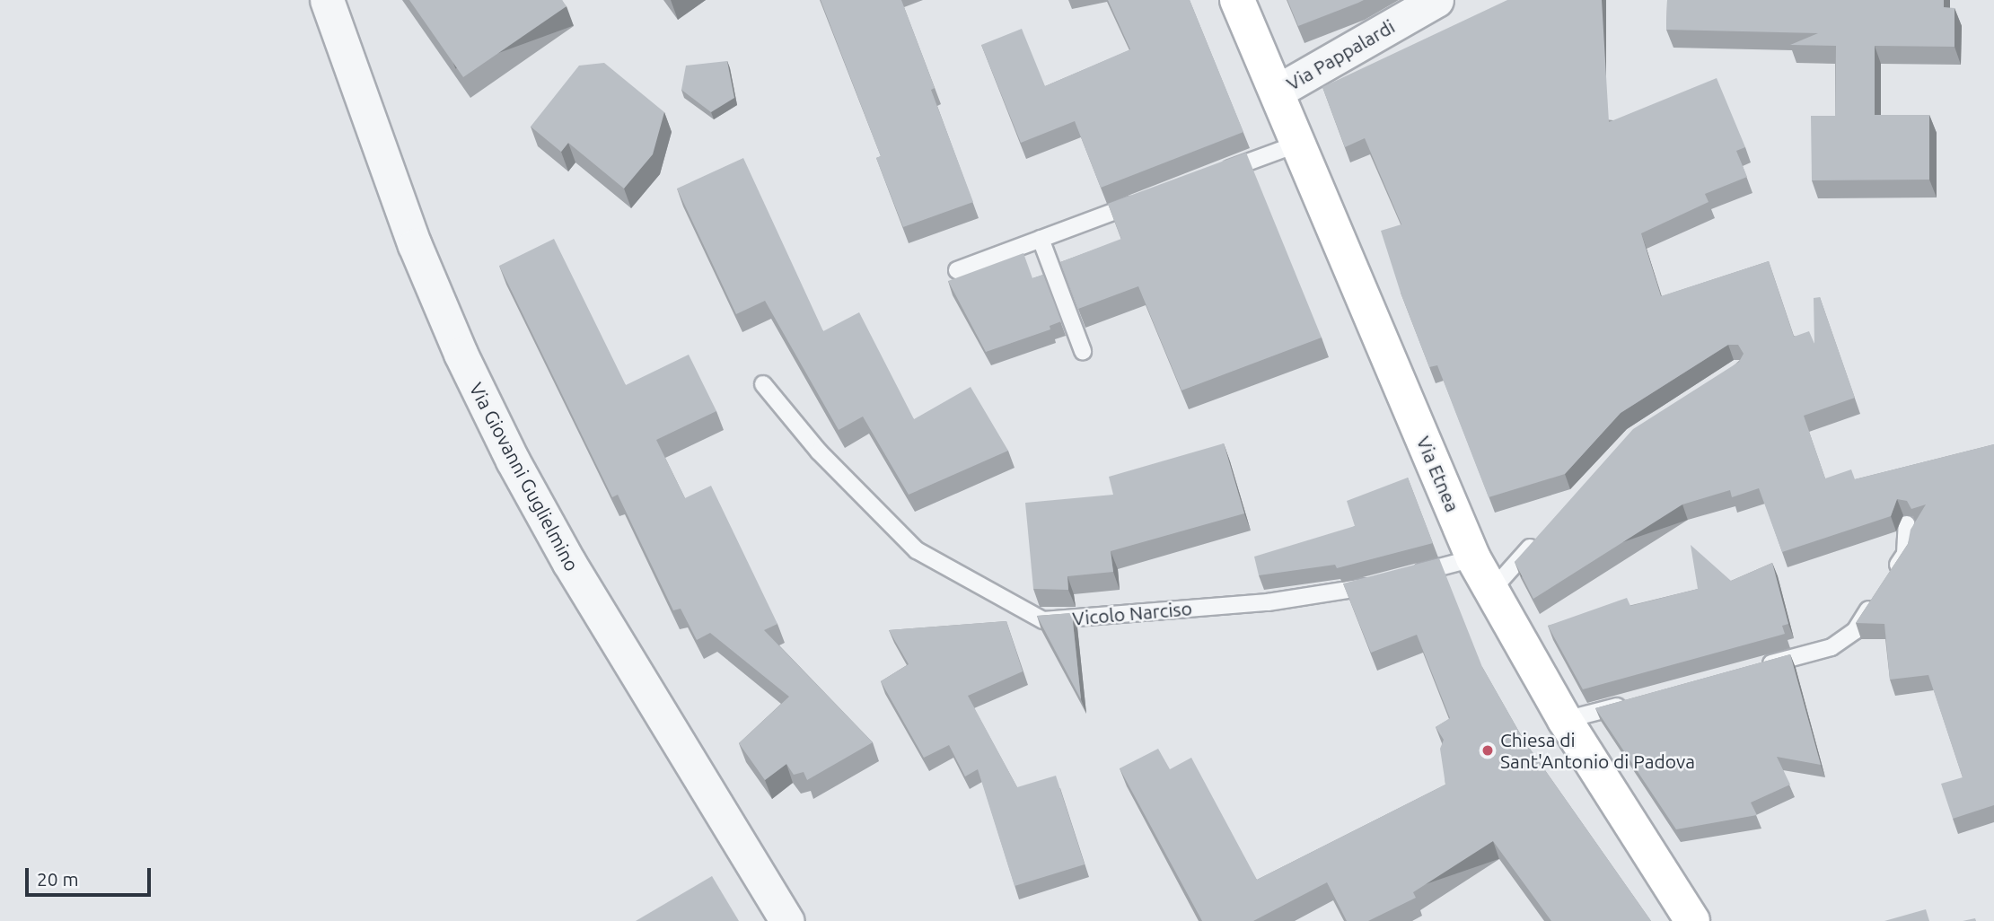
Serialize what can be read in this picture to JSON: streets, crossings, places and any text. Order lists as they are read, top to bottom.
{
  "streets": {
    "main road": ["Via Etnea"],
    "street": ["Via Pappalardi", "Via Giovanni Guglielmino"],
    "lane": ["Vicolo Narciso"]
  },
  "crossings": [
    ["Via Pappalardi", "Via Etnea"]
  ],
  "places": ["Chiesa di Sant'Antonio di Padova"],
  "scale_bar": "20 m"
}
